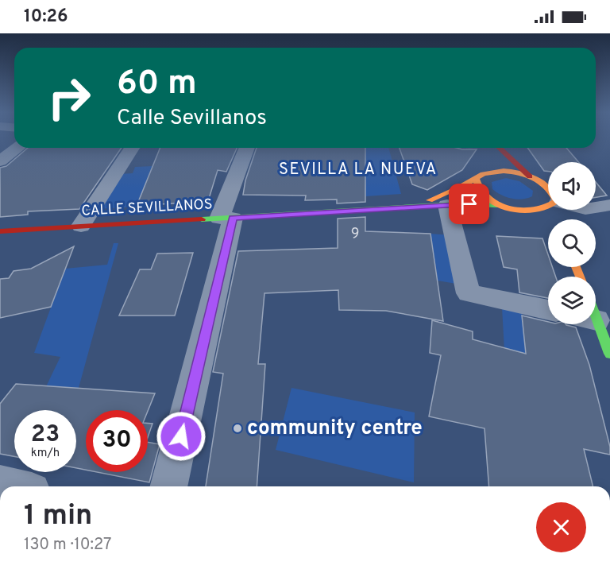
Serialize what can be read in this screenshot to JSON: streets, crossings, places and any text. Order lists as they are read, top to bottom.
{
  "streets": {
    "main road": ["CALLE SEVILLANOS"]
  },
  "districts": ["SEVILLA LA NUEVA"],
  "places": ["community centre"],
  "house_numbers": ["9"],
  "page": {
    "status": "10:26",
    "turn": ["60 m", "Calle Sevillanos"],
    "speed": "23 km/h",
    "limit": "30",
    "heading": ["1 min", "130 m · 10:27"]
  }
}
